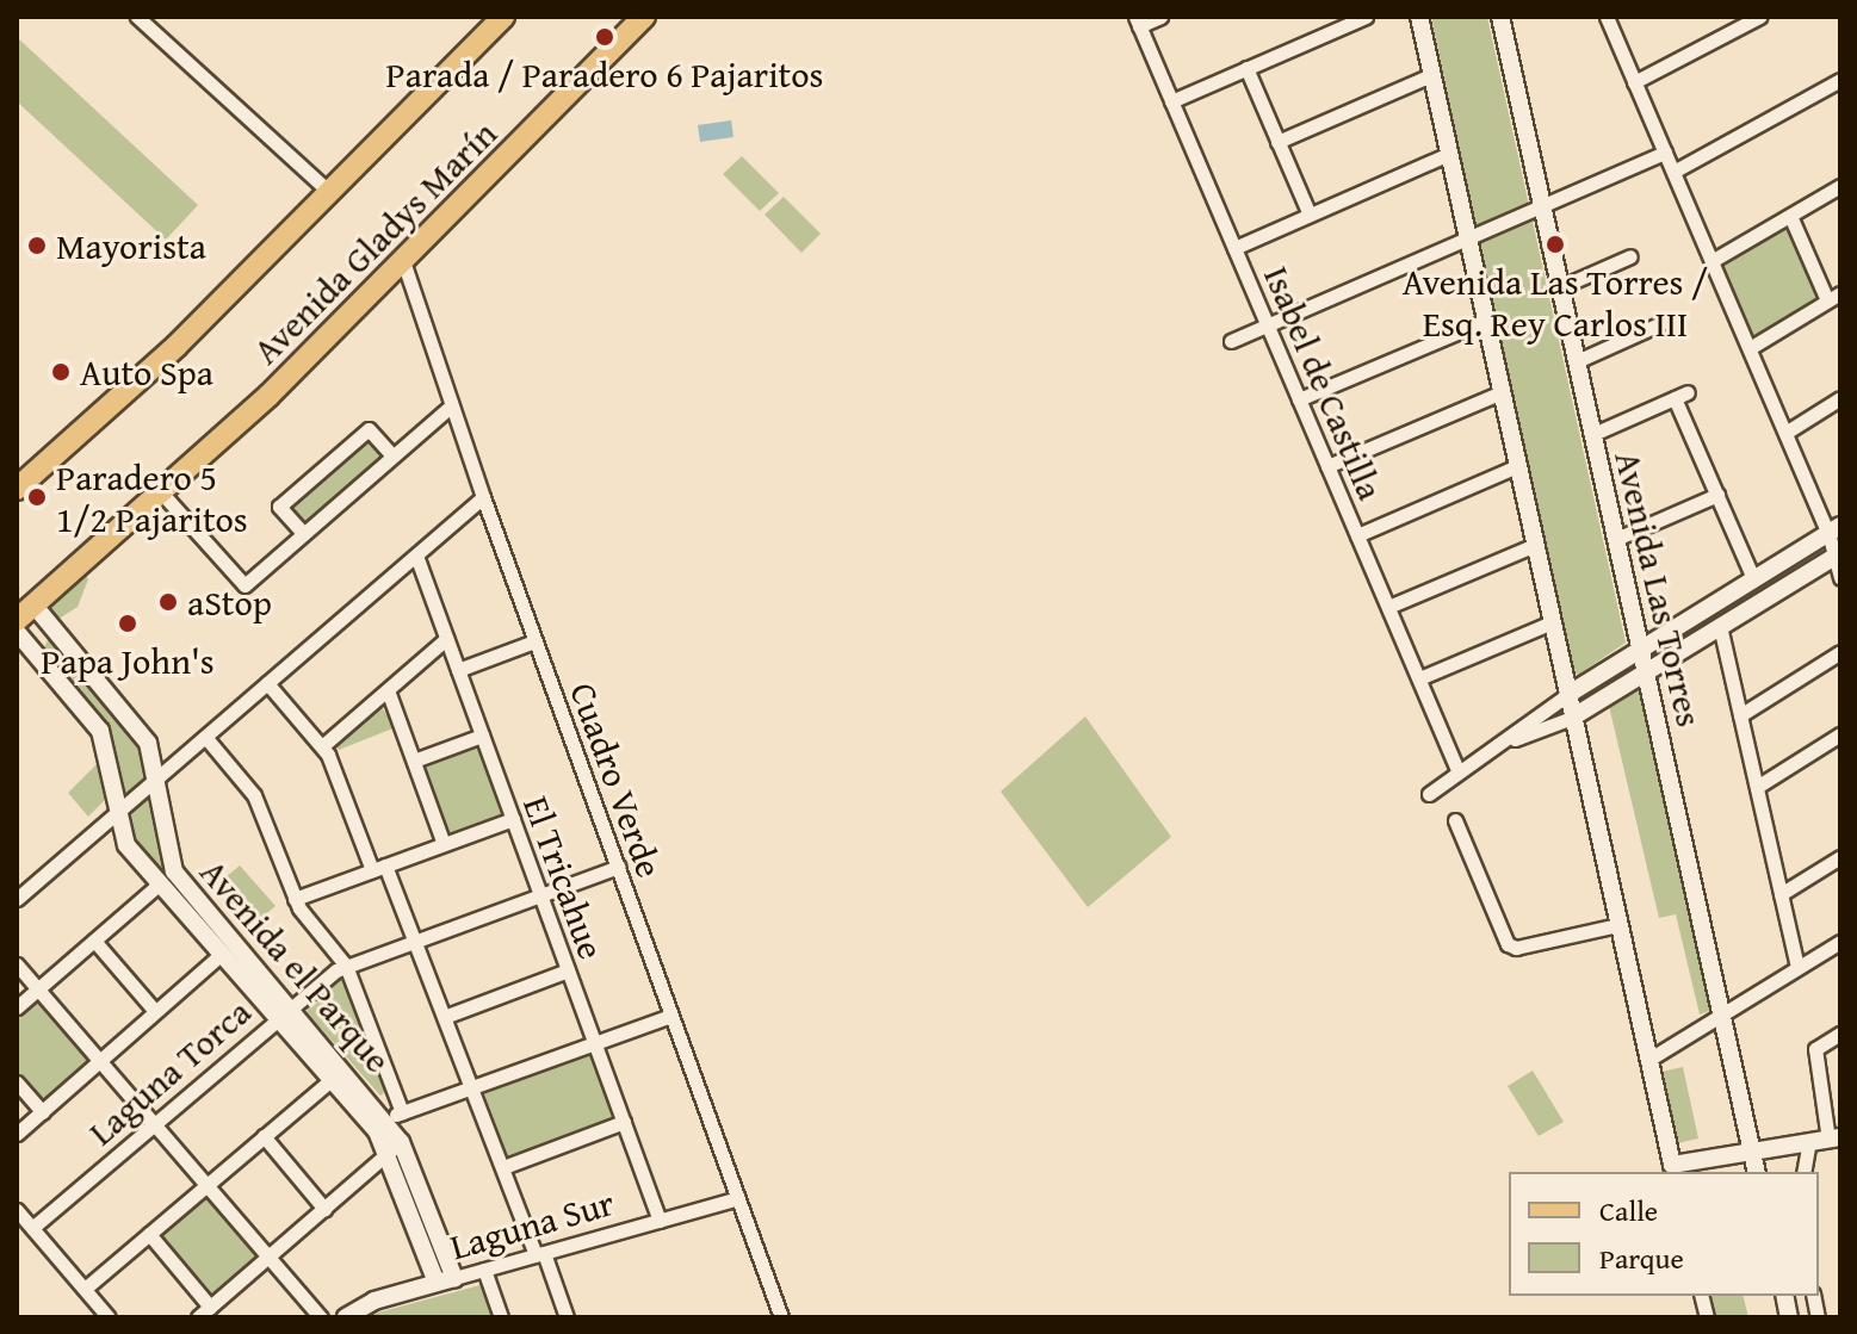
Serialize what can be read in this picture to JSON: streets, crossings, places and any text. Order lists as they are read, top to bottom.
{
  "streets": {
    "main road": ["Avenida Gladys Marín"],
    "street": [
      "Isabel de Castilla",
      "Avenida Las Torres",
      "Cuadro Verde",
      "El Tricahue",
      "Avenida el Parque",
      "Laguna Torca",
      "Laguna Sur"
    ]
  },
  "crossings": [
    ["Avenida Gladys Marín", "Cuadro Verde"],
    ["Avenida Gladys Marín", "Avenida el Parque"],
    ["Cuadro Verde", "Laguna Torca"],
    ["Cuadro Verde", "Laguna Sur"],
    ["El Tricahue", "Laguna Torca"],
    ["El Tricahue", "Laguna Sur"],
    ["Avenida el Parque", "Laguna Torca"],
    ["Avenida el Parque", "Laguna Sur"]
  ],
  "places": [
    "Parada / Paradero 6 Pajaritos",
    "Avenida Las Torres / Esq. Rey Carlos III",
    "Mayorista",
    "Auto Spa",
    "Paradero 5 1/2 Pajaritos",
    "aStop",
    "Papa John's"
  ],
  "legend": ["Calle", "Parque"]
}
